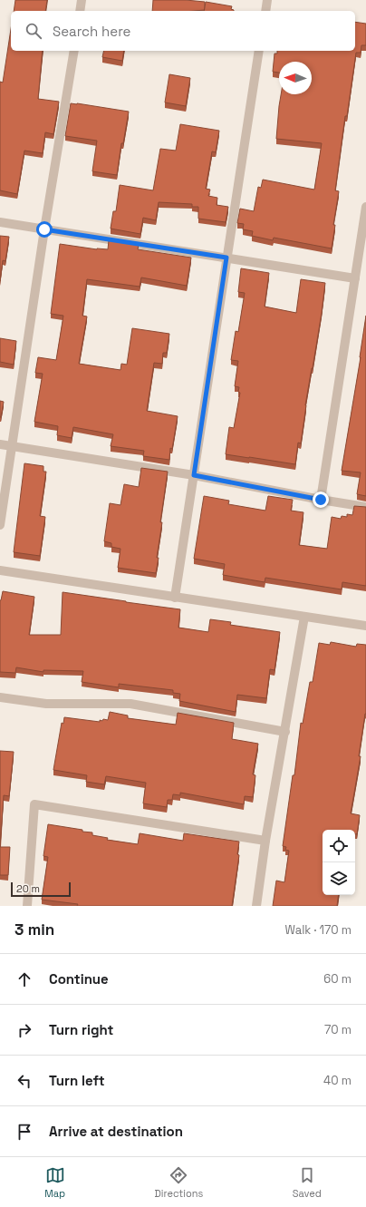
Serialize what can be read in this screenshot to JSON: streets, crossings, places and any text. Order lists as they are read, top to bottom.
{
  "scale_bar": "20 m",
  "north": "left",
  "page": {
    "search": "Search here",
    "scale": "20 m",
    "heading": ["3 min", "Walk · 170 m"],
    "list": [
      ["Continue", "60 m"],
      ["Turn right", "70 m"],
      ["Turn left", "40 m"],
      "Arrive at destination"
    ],
    "nav": ["Map", "Directions", "Saved"]
  }
}
